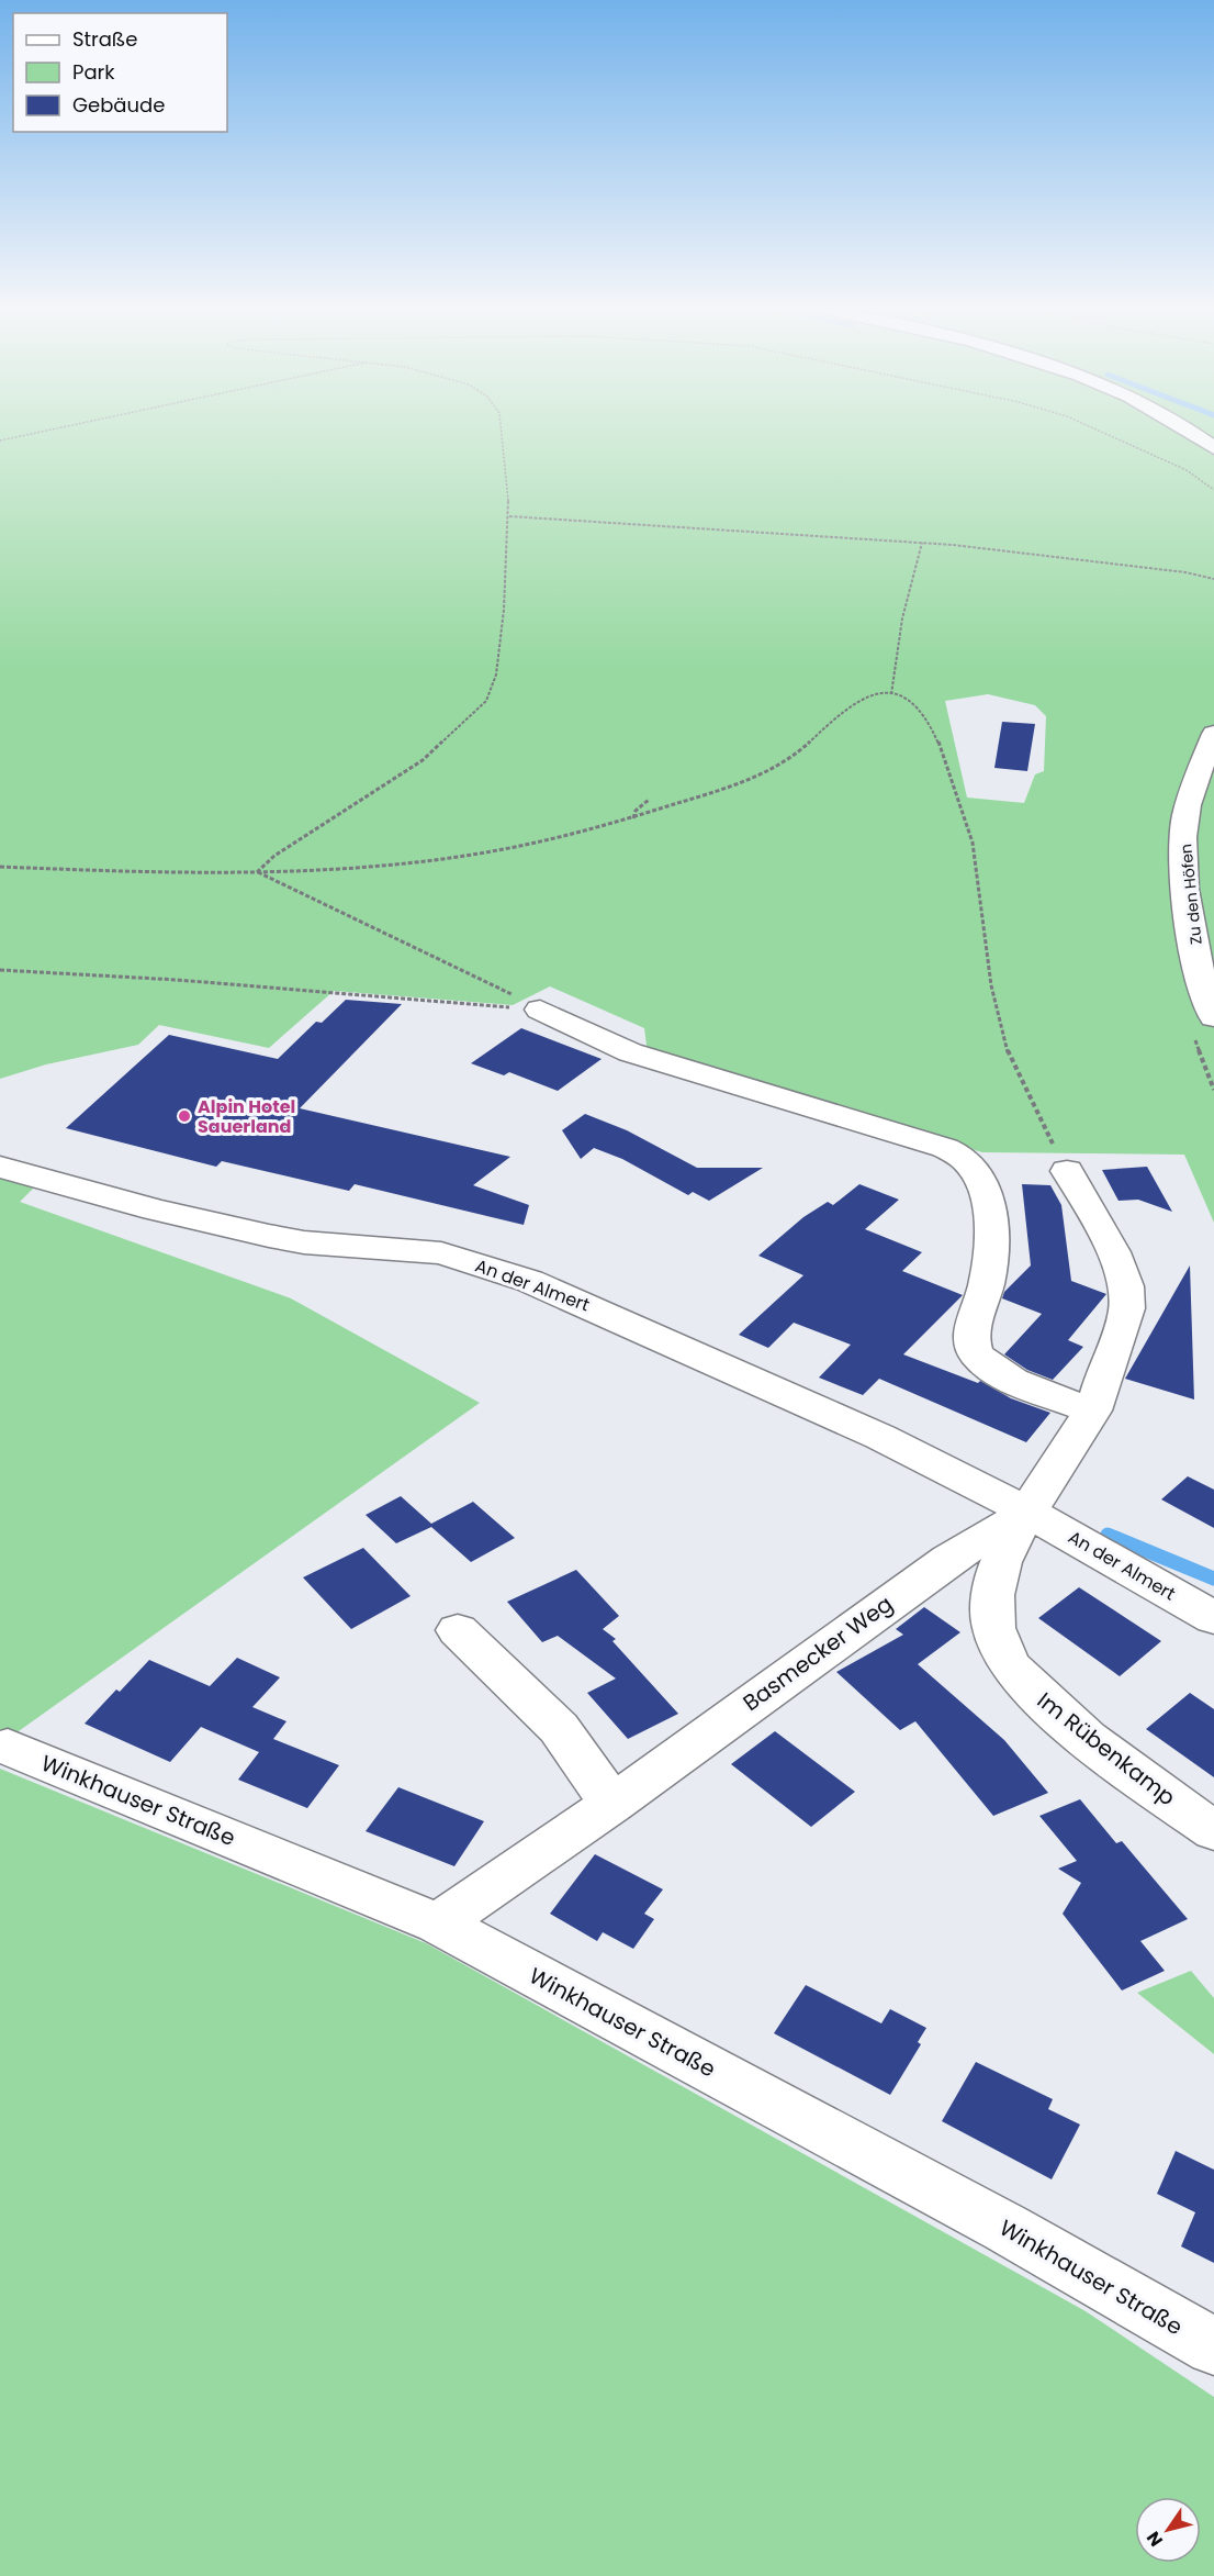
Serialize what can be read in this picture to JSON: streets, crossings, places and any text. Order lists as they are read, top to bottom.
{
  "streets": {
    "street": [
      "Zu den Höfen",
      "An der Almert",
      "Basmecker Weg",
      "Im Rübenkamp",
      "Winkhauser Straße"
    ]
  },
  "crossings": [
    ["An der Almert", "Basmecker Weg"],
    ["An der Almert", "Im Rübenkamp"],
    ["Basmecker Weg", "Im Rübenkamp"],
    ["Basmecker Weg", "Winkhauser Straße"]
  ],
  "places": ["Alpin Hotel Sauerland"],
  "legend": ["Straße", "Park", "Gebäude"],
  "north": "bottom left"
}
